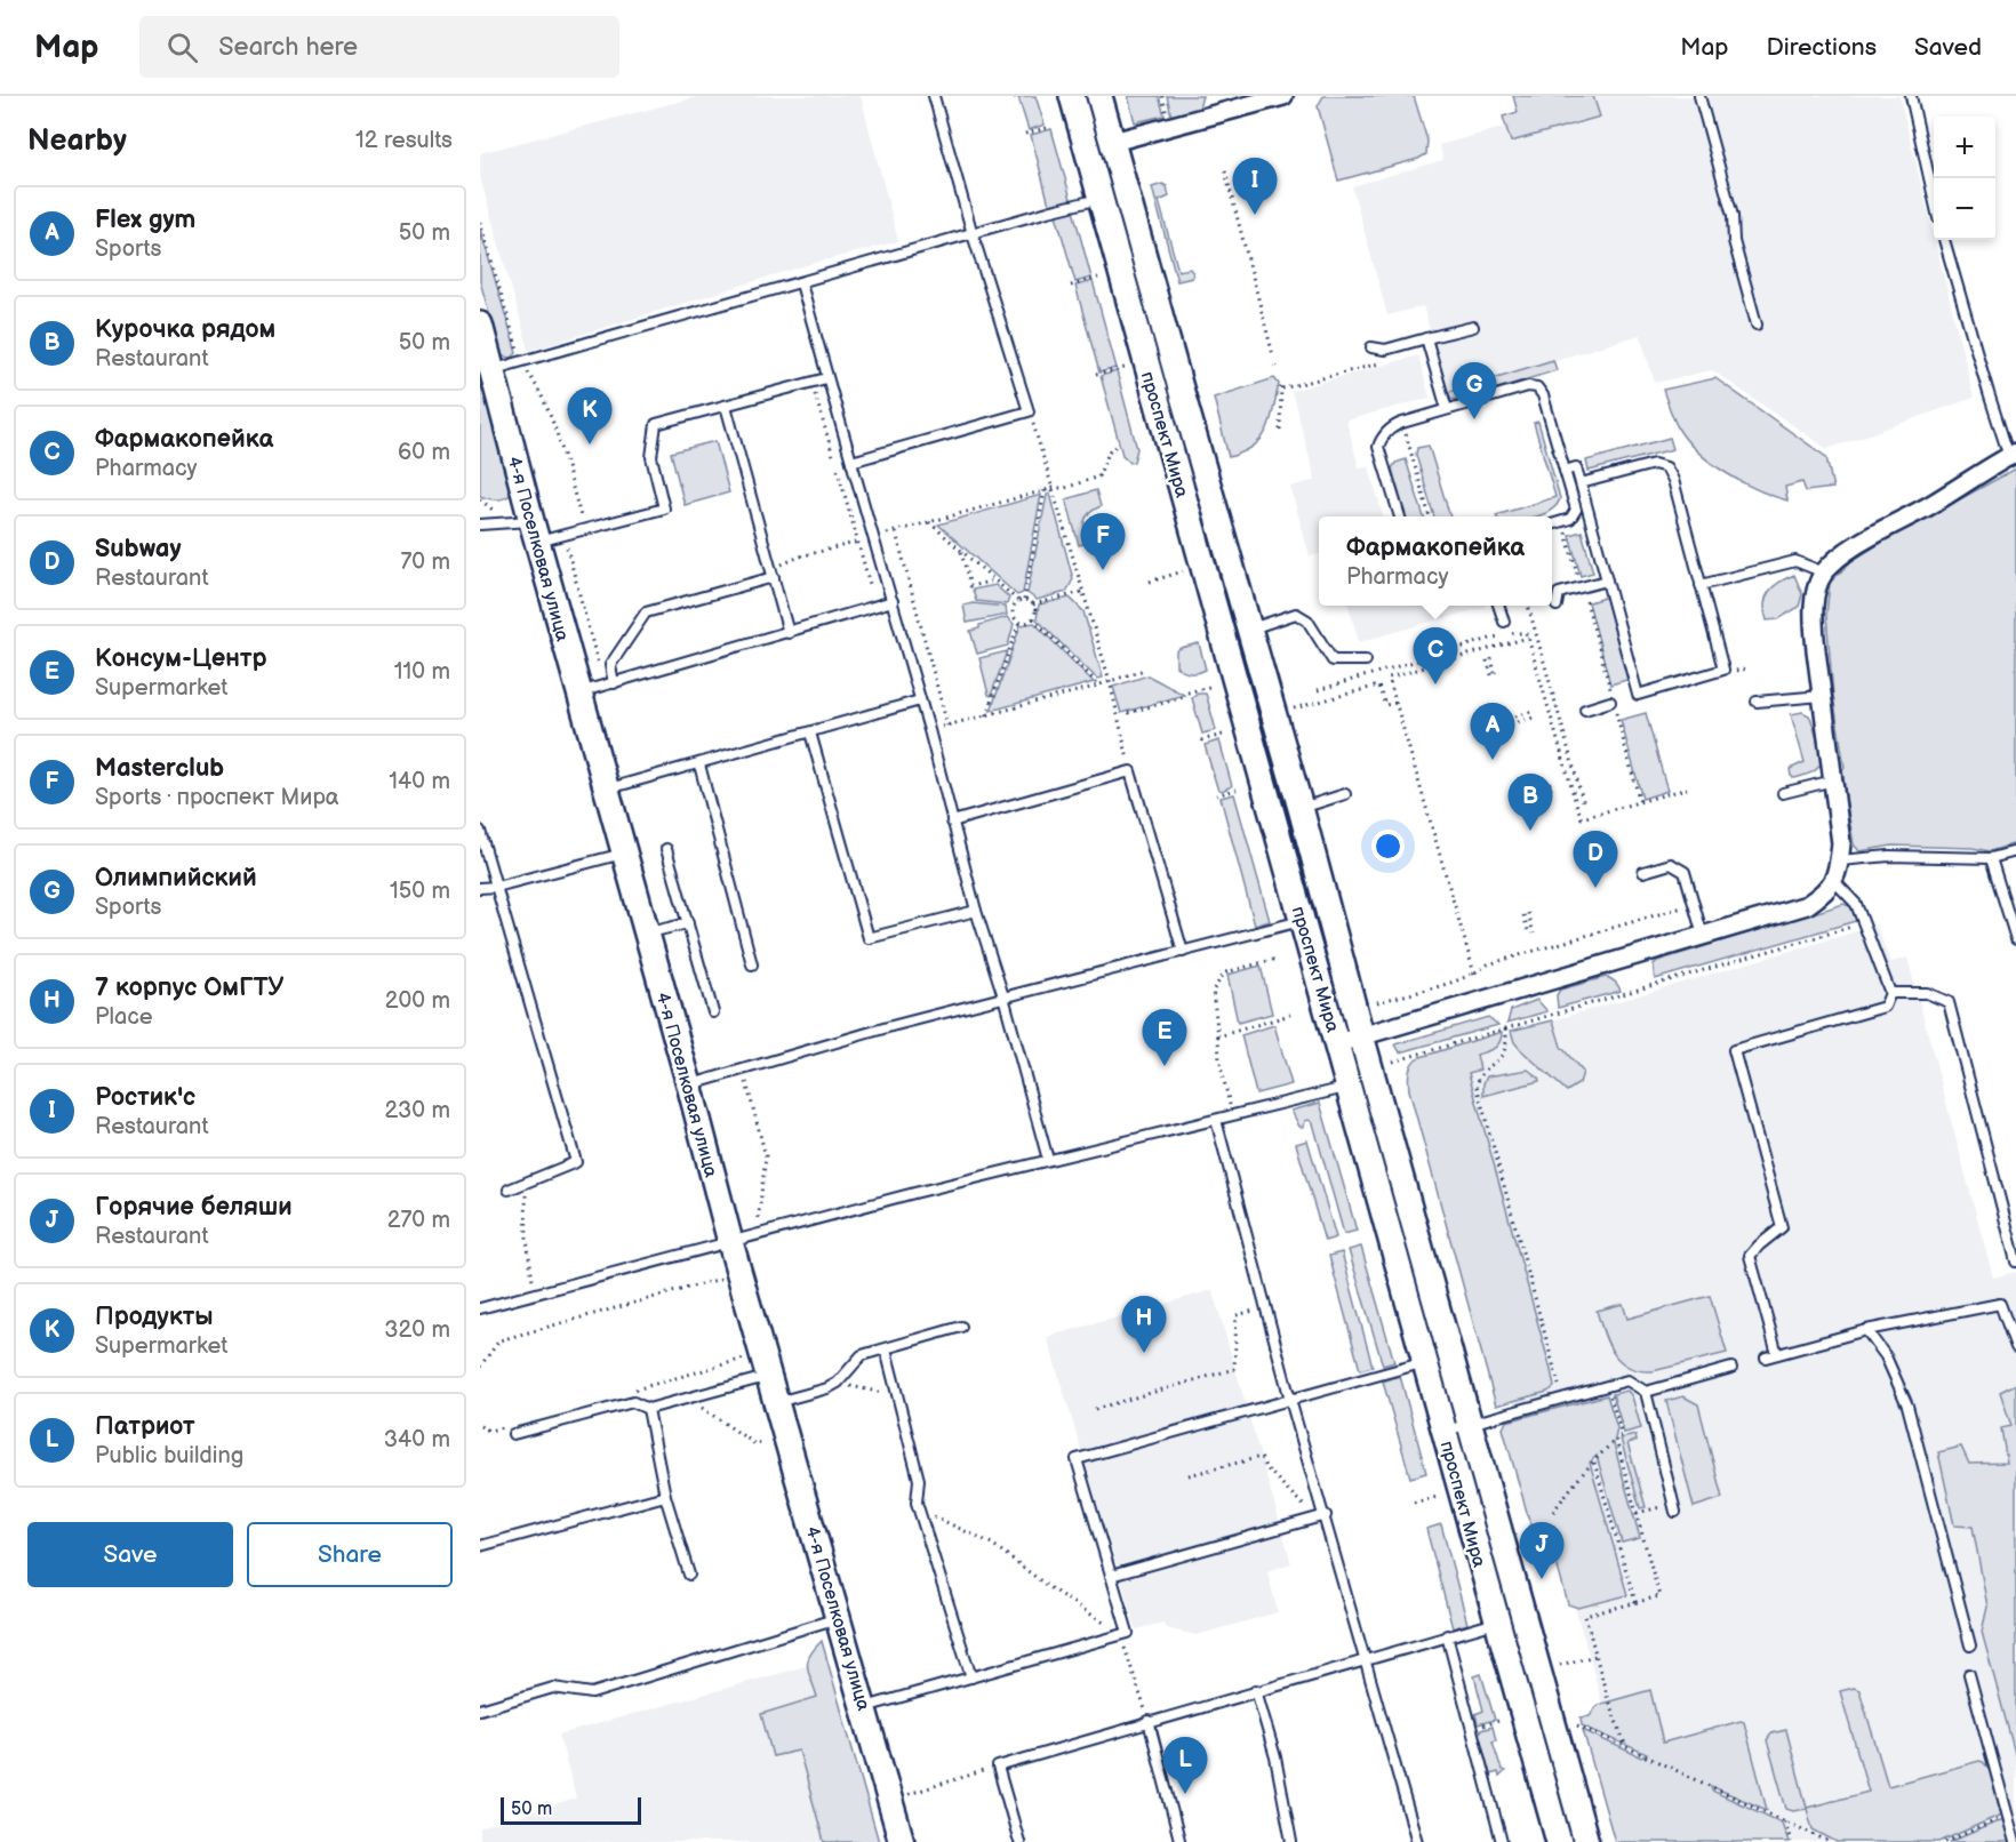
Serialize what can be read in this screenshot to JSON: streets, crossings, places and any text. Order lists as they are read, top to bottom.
{
  "streets": {
    "main road": ["проспект Мира", "4-я Поселковая улица"]
  },
  "scale_bar": "50 m",
  "page": {
    "header": "Map",
    "search": "Search here",
    "nav": ["Map", "Directions", "Saved"],
    "heading": ["Nearby", "12 results"],
    "map_buttons": ["+", "−"],
    "pins": [
      "I",
      "G",
      "K",
      "F",
      "C",
      "A",
      "B",
      "D",
      "E",
      "H",
      "J",
      "L"
    ],
    "list": [
      {
        "mark": "A",
        "name": "Flex gym",
        "note": "Sports",
        "value": "50 m"
      },
      {
        "mark": "B",
        "name": "Курочка рядом",
        "note": "Restaurant",
        "value": "50 m"
      },
      {
        "mark": "C",
        "name": "Фармакопейка",
        "note": "Pharmacy",
        "value": "60 m"
      },
      {
        "mark": "D",
        "name": "Subway",
        "note": "Restaurant",
        "value": "70 m"
      },
      {
        "mark": "E",
        "name": "Консум-Центр",
        "note": "Supermarket",
        "value": "110 m"
      },
      {
        "mark": "F",
        "name": "Masterclub",
        "note": "Sports · проспект Мира",
        "value": "140 m"
      },
      {
        "mark": "G",
        "name": "Олимпийский",
        "note": "Sports",
        "value": "150 m"
      },
      {
        "mark": "H",
        "name": "7 корпус ОмГТУ",
        "note": "Place",
        "value": "200 m"
      },
      {
        "mark": "I",
        "name": "Ростик'с",
        "note": "Restaurant",
        "value": "230 m"
      },
      {
        "mark": "J",
        "name": "Горячие беляши",
        "note": "Restaurant",
        "value": "270 m"
      },
      {
        "mark": "K",
        "name": "Продукты",
        "note": "Supermarket",
        "value": "320 m"
      },
      {
        "mark": "L",
        "name": "Патриот",
        "note": "Public building",
        "value": "340 m"
      }
    ],
    "popup": ["Фармакопейка", "Pharmacy"],
    "buttons": ["Save", "Share"],
    "scale": "50 m"
  }
}
